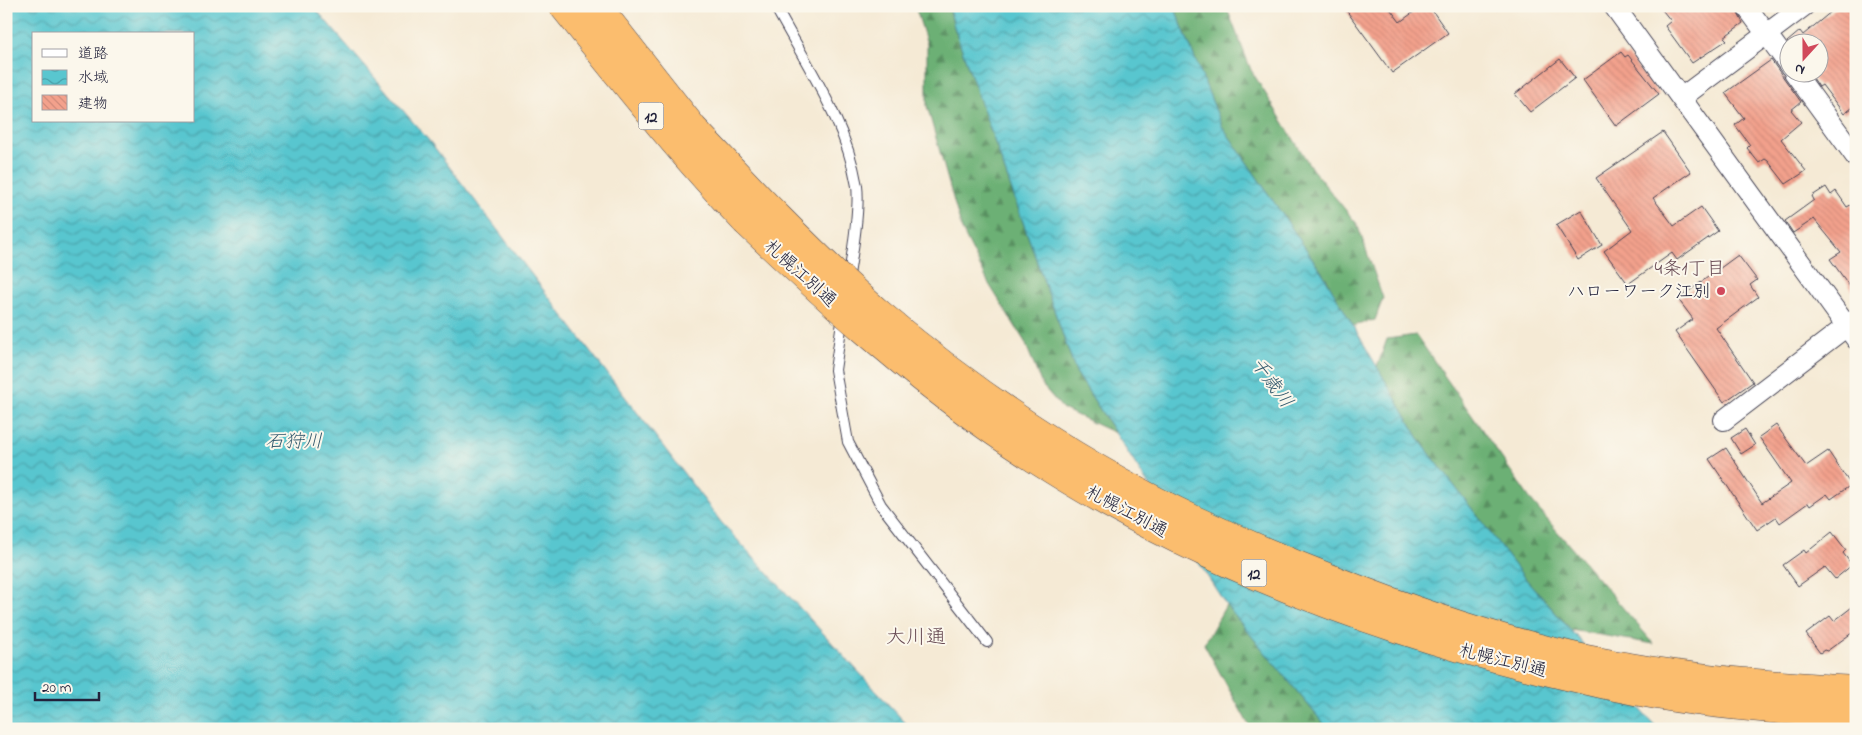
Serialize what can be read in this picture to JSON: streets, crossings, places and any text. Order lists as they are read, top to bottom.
{
  "streets": {
    "highway": ["12", "札幌江別通"]
  },
  "districts": ["4条1丁目", "大川通"],
  "water": ["千歳川", "石狩川"],
  "places": ["ハローワーク江別"],
  "legend": ["道路", "水域", "建物"],
  "scale_bar": "20 m",
  "north": "bottom"
}
